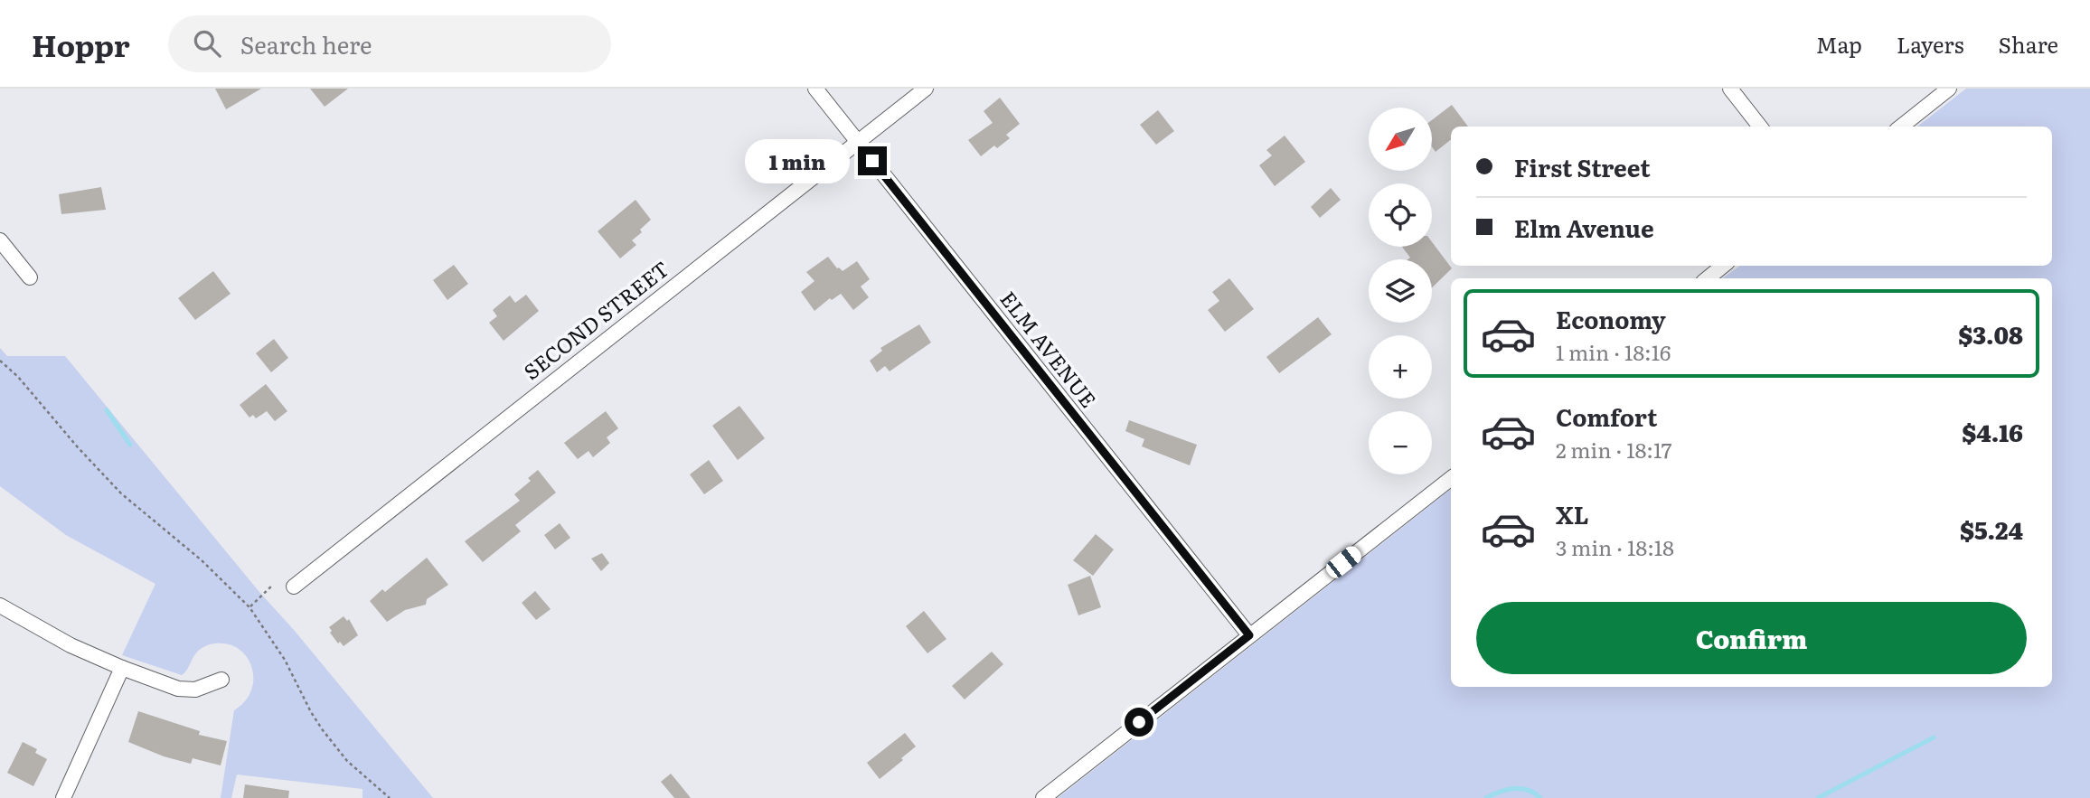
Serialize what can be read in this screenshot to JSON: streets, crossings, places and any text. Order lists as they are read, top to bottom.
{
  "streets": {
    "street": ["SECOND STREET", "ELM AVENUE"]
  },
  "crossings": [
    ["SECOND STREET", "ELM AVENUE"]
  ],
  "north": "bottom left",
  "page": {
    "header": "Hoppr",
    "search": "Search here",
    "nav": ["Map", "Layers", "Share"],
    "map_buttons": ["+", "−"],
    "banner": ["First Street", "Elm Avenue"],
    "bubble": "1 min",
    "list": [
      {
        "name": "Economy",
        "note": "1 min · 18:16",
        "value": "$3.08"
      },
      {
        "name": "Comfort",
        "note": "2 min · 18:17",
        "value": "$4.16"
      },
      {
        "name": "XL",
        "note": "3 min · 18:18",
        "value": "$5.24"
      }
    ],
    "buttons": "Confirm"
  }
}
